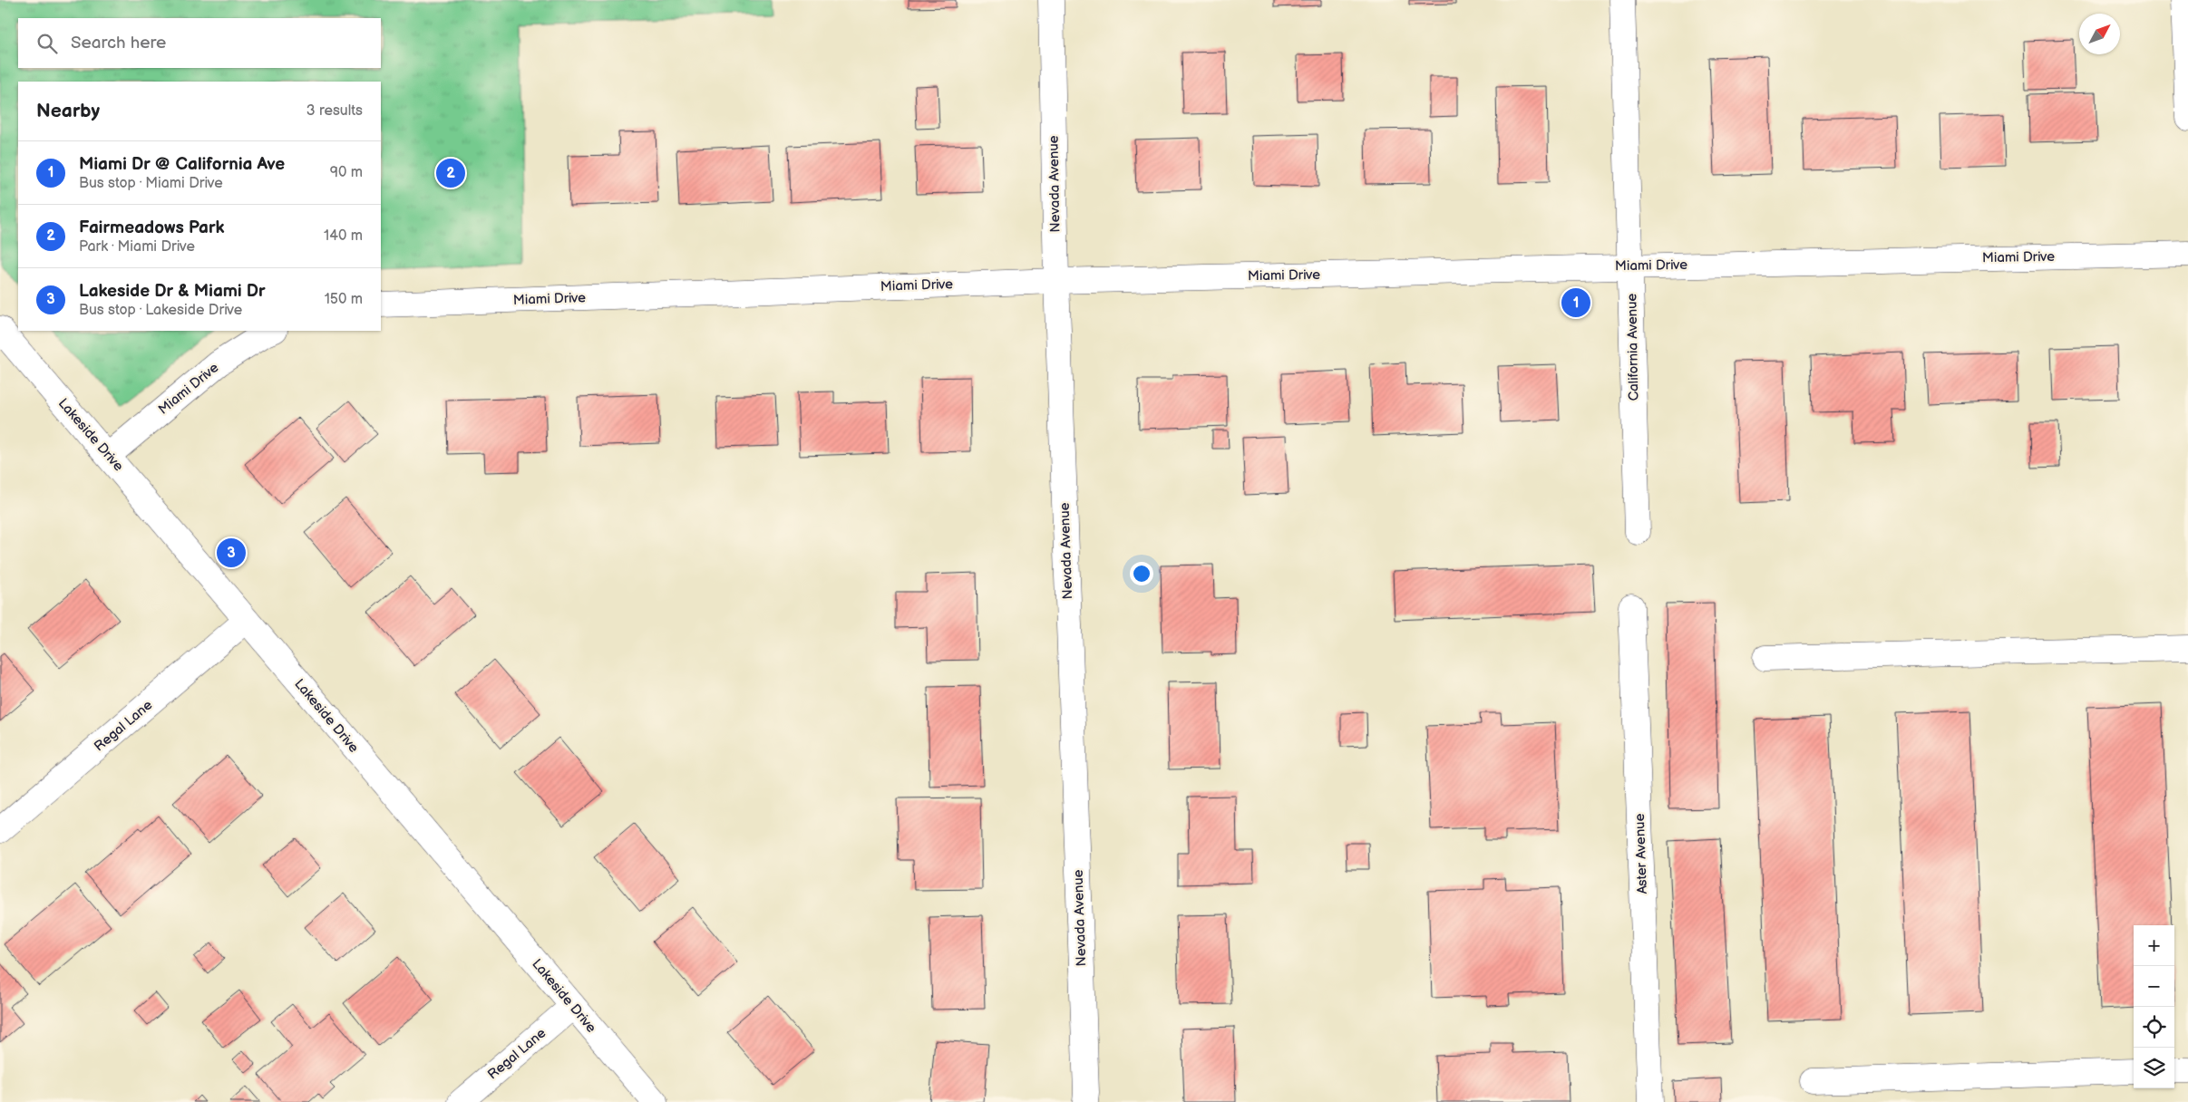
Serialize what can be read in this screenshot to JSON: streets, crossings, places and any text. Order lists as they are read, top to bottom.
{
  "streets": {
    "street": [
      "Nevada Avenue",
      "Miami Drive",
      "California Avenue",
      "Lakeside Drive",
      "Regal Lane",
      "Aster Avenue"
    ]
  },
  "crossings": [
    ["Nevada Avenue", "Miami Drive"],
    ["Miami Drive", "California Avenue"],
    ["Miami Drive", "Lakeside Drive"],
    ["Lakeside Drive", "Regal Lane"]
  ],
  "north": "top right",
  "page": {
    "search": "Search here",
    "heading": ["Nearby", "3 results"],
    "list": [
      {
        "mark": "1",
        "name": "Miami Dr @ California Ave",
        "note": "Bus stop · Miami Drive",
        "value": "90 m"
      },
      {
        "mark": "2",
        "name": "Fairmeadows Park",
        "note": "Park · Miami Drive",
        "value": "140 m"
      },
      {
        "mark": "3",
        "name": "Lakeside Dr & Miami Dr",
        "note": "Bus stop · Lakeside Drive",
        "value": "150 m"
      }
    ],
    "pins": ["2", "1", "3"],
    "map_buttons": ["+", "−"]
  }
}
